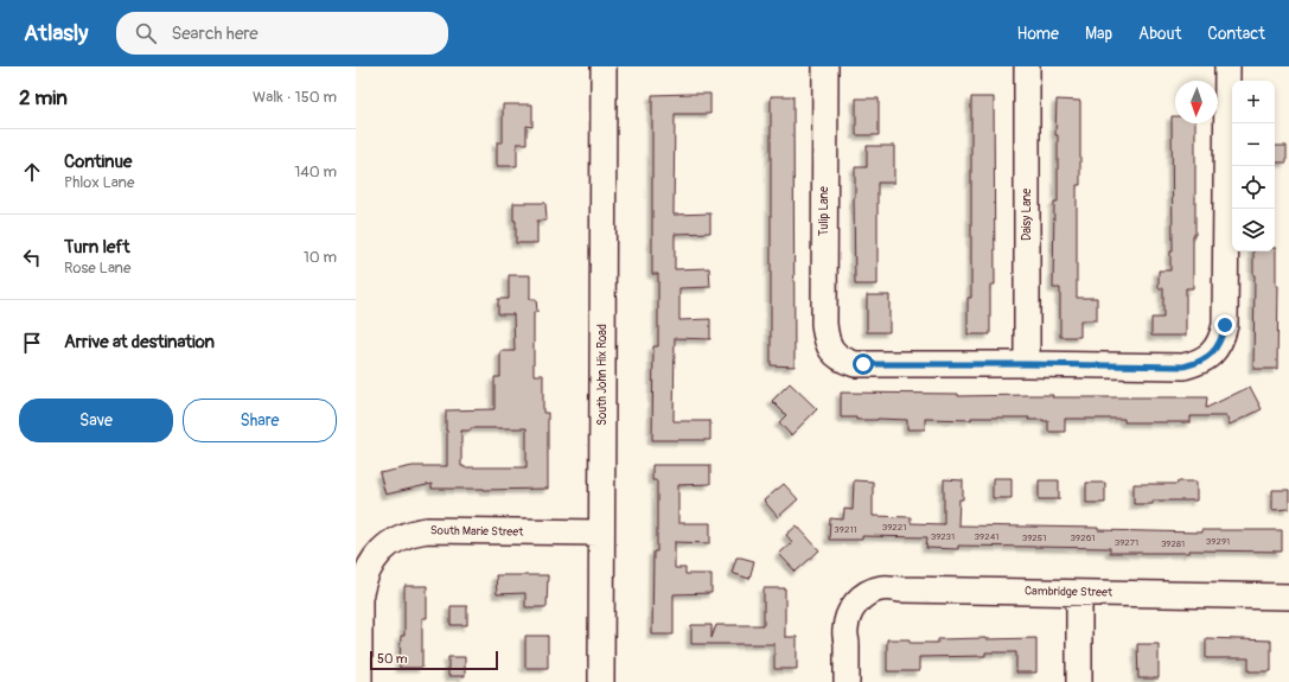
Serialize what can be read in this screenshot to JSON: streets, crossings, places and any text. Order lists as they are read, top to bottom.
{
  "streets": {
    "street": [
      "Tulip Lane",
      "Daisy Lane",
      "South John Hix Road",
      "South Marie Street",
      "Cambridge Street"
    ]
  },
  "crossings": [
    ["Tulip Lane", "Daisy Lane"],
    ["South John Hix Road", "South Marie Street"]
  ],
  "house_numbers": [
    "39221",
    "39211",
    "39231",
    "39241",
    "39251",
    "39261",
    "39291",
    "39271",
    "39281"
  ],
  "scale_bar": "50 m",
  "north": "bottom",
  "page": {
    "header": "Atlasly",
    "search": "Search here",
    "nav": [
      "Home",
      "Map",
      "About",
      "Contact"
    ],
    "heading": ["2 min", "Walk · 150 m"],
    "map_buttons": ["+", "−"],
    "list": [
      ["Continue", "Phlox Lane", "140 m"],
      ["Turn left", "Rose Lane", "10 m"],
      "Arrive at destination"
    ],
    "buttons": ["Save", "Share"],
    "scale": "50 m"
  }
}
